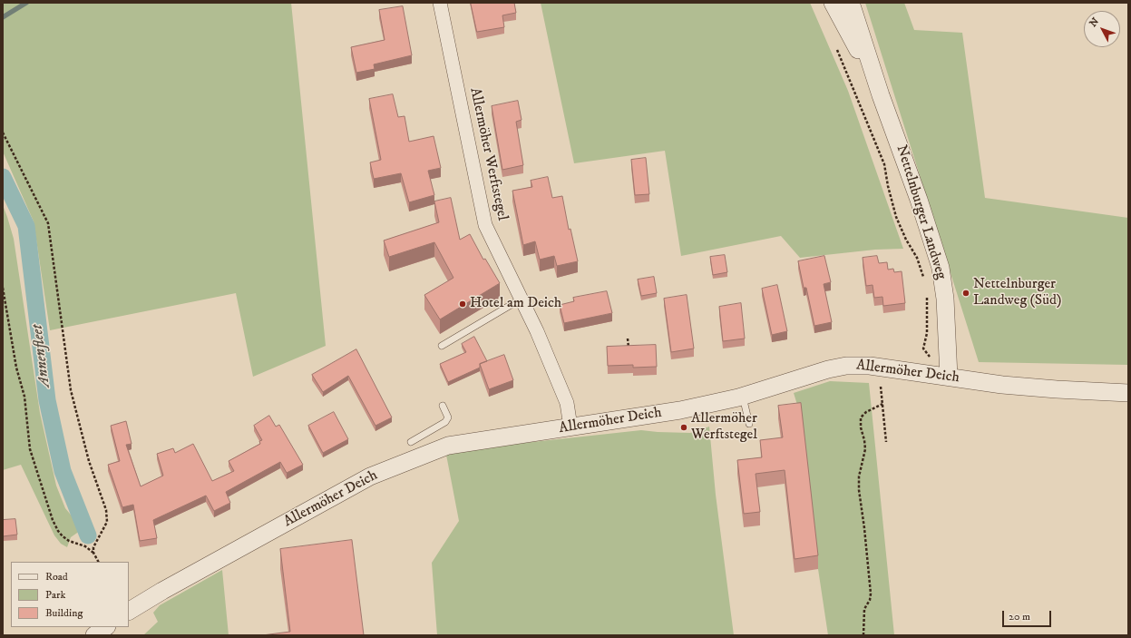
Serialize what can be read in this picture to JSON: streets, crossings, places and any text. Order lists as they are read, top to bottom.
{
  "streets": {
    "street": ["Allermöher Werftstegel", "Nettelnburger Landweg", "Allermöher Deich"]
  },
  "crossings": [
    ["Allermöher Werftstegel", "Allermöher Deich"],
    ["Nettelnburger Landweg", "Allermöher Deich"]
  ],
  "water": ["Annenfleet"],
  "places": ["Nettelnburger Landweg (Süd)", "Hotel am Deich", "Allermöher Werftstegel"],
  "legend": ["Road", "Park", "Building"],
  "scale_bar": "20 m",
  "north": "top left"
}
